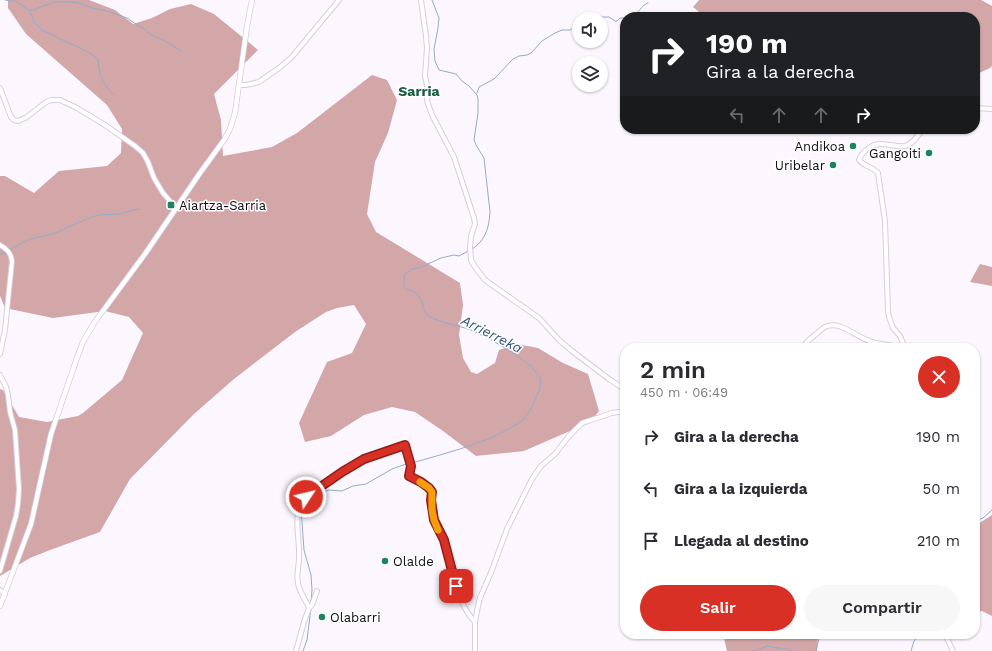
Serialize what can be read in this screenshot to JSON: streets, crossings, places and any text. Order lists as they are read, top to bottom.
{
  "districts": ["Sarria"],
  "water": ["Arrierreka"],
  "places": {
    "other": [
      "Andikoa",
      "Gangoiti",
      "Uribelar",
      "Olalde",
      "Olabarri"
    ],
    "transit": ["Aiartza-Sarria"]
  },
  "page": {
    "turn": ["190 m", "Gira a la derecha"],
    "heading": ["2 min", "450 m · 06:49"],
    "list": [
      {
        "name": "Gira a la derecha",
        "value": "190 m"
      },
      {
        "name": "Gira a la izquierda",
        "value": "50 m"
      },
      {
        "name": "Llegada al destino",
        "value": "210 m"
      }
    ],
    "buttons": ["Salir", "Compartir"]
  }
}
